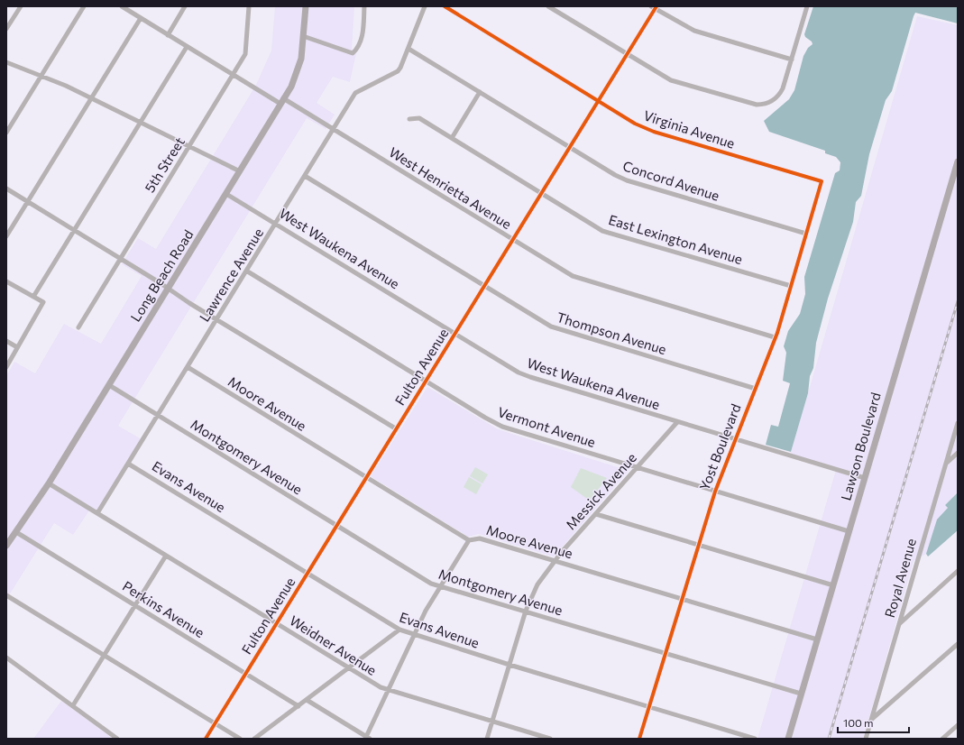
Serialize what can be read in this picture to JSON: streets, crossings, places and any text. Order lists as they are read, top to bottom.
{
  "streets": {
    "main road": ["Long Beach Road", "Lawson Boulevard"],
    "street": [
      "Virginia Avenue",
      "5th Street",
      "Concord Avenue",
      "West Henrietta Avenue",
      "East Lexington Avenue",
      "West Waukena Avenue",
      "Lawrence Avenue",
      "Thompson Avenue",
      "Fulton Avenue",
      "Moore Avenue",
      "Vermont Avenue",
      "Yost Boulevard",
      "Montgomery Avenue",
      "Evans Avenue",
      "Messick Avenue",
      "Royal Avenue",
      "Perkins Avenue",
      "Weidner Avenue"
    ]
  },
  "crossings": [
    ["Virginia Avenue", "Fulton Avenue"],
    ["Virginia Avenue", "Yost Boulevard"],
    ["5th Street", "West Henrietta Avenue"],
    ["Concord Avenue", "Lawrence Avenue"],
    ["Concord Avenue", "Fulton Avenue"],
    ["Concord Avenue", "Yost Boulevard"],
    ["West Henrietta Avenue", "Lawrence Avenue"],
    ["West Henrietta Avenue", "Long Beach Road"],
    ["West Henrietta Avenue", "Fulton Avenue"],
    ["West Henrietta Avenue", "Yost Boulevard"],
    ["East Lexington Avenue", "Fulton Avenue"],
    ["East Lexington Avenue", "Yost Boulevard"],
    ["West Waukena Avenue", "Lawrence Avenue"],
    ["West Waukena Avenue", "Long Beach Road"],
    ["West Waukena Avenue", "Fulton Avenue"],
    ["West Waukena Avenue", "Lawson Boulevard"],
    ["West Waukena Avenue", "Yost Boulevard"],
    ["West Waukena Avenue", "Messick Avenue"],
    ["Lawrence Avenue", "Thompson Avenue"],
    ["Lawrence Avenue", "Moore Avenue"],
    ["Lawrence Avenue", "Vermont Avenue"],
    ["Lawrence Avenue", "Montgomery Avenue"],
    ["Lawrence Avenue", "Evans Avenue"],
    ["Lawrence Avenue", "Weidner Avenue"],
    ["Long Beach Road", "Montgomery Avenue"],
    ["Long Beach Road", "Perkins Avenue"],
    ["Long Beach Road", "Weidner Avenue"],
    ["Thompson Avenue", "Fulton Avenue"],
    ["Thompson Avenue", "Yost Boulevard"],
    ["Fulton Avenue", "Moore Avenue"],
    ["Fulton Avenue", "Vermont Avenue"],
    ["Fulton Avenue", "Montgomery Avenue"],
    ["Fulton Avenue", "Evans Avenue"],
    ["Fulton Avenue", "Perkins Avenue"],
    ["Fulton Avenue", "Weidner Avenue"],
    ["Moore Avenue", "Lawson Boulevard"],
    ["Moore Avenue", "Yost Boulevard"],
    ["Moore Avenue", "Messick Avenue"],
    ["Vermont Avenue", "Lawson Boulevard"],
    ["Vermont Avenue", "Yost Boulevard"],
    ["Vermont Avenue", "Messick Avenue"],
    ["Lawson Boulevard", "Montgomery Avenue"],
    ["Yost Boulevard", "Montgomery Avenue"],
    ["Yost Boulevard", "Evans Avenue"],
    ["Montgomery Avenue", "Messick Avenue"],
    ["Evans Avenue", "Messick Avenue"],
    ["Messick Avenue", "Weidner Avenue"]
  ],
  "scale_bar": "100 m"
}
